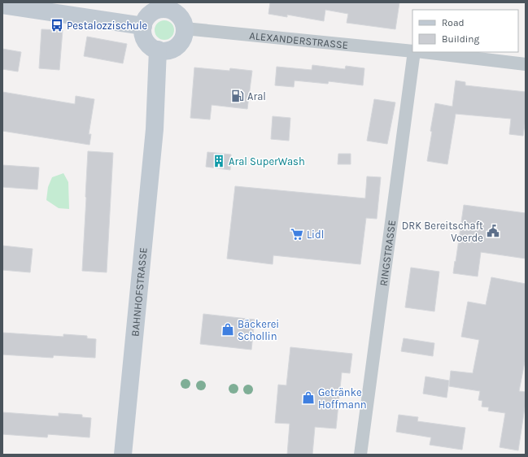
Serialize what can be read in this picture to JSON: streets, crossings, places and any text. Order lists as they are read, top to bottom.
{
  "streets": {
    "street": ["ALEXANDERSTRASSE", "RINGSTRASSE", "BAHNHOFSTRASSE"]
  },
  "crossings": [
    ["ALEXANDERSTRASSE", "BAHNHOFSTRASSE"]
  ],
  "places": {
    "bus stop": ["Pestalozzischule"],
    "fuel station": ["Aral"],
    "building": ["Aral SuperWash"],
    "public building": ["DRK Bereitschaft Voerde"],
    "supermarket": ["Lidl"],
    "shop": ["Bäckerei Schollin", "Getränke Hoffmann"]
  },
  "legend": ["Road", "Building"]
}
